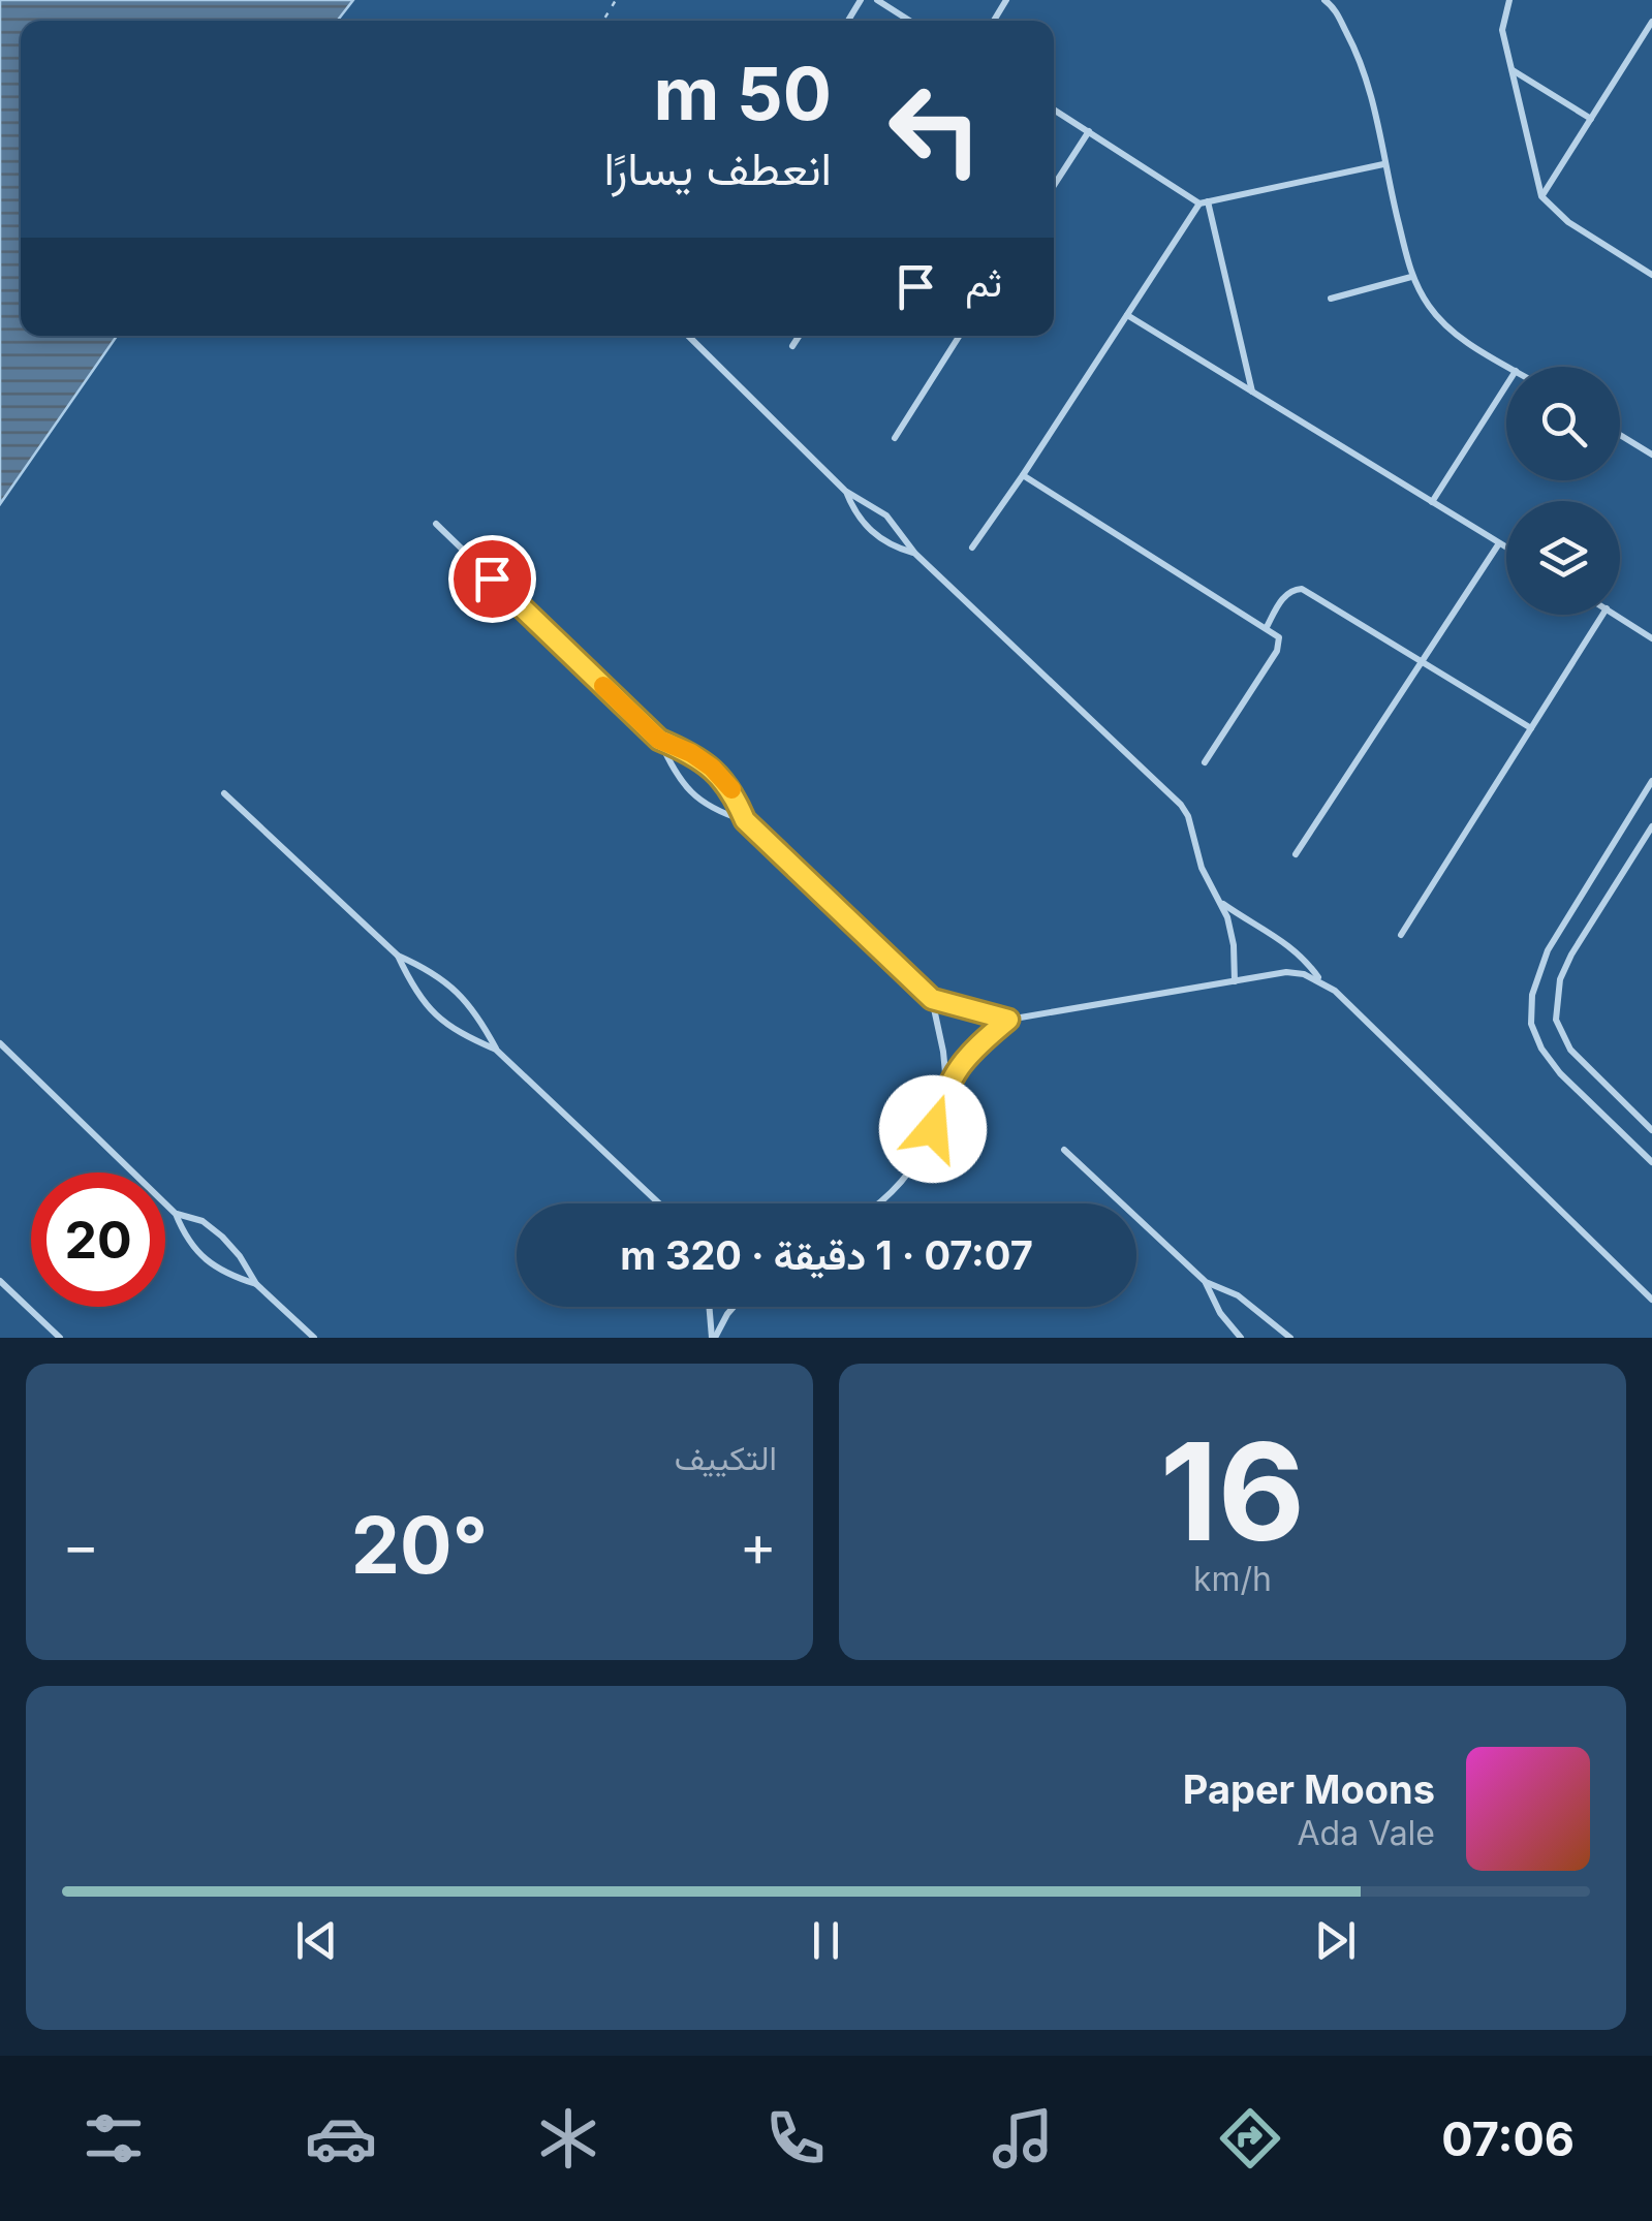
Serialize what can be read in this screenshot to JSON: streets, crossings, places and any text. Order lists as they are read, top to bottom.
{
  "page": {
    "turn": ["50 m", "انعطف يسارًا"],
    "then": "ثم",
    "limit": "20",
    "trip": "07:07 · 1 دقيقة · 320 m",
    "tile": [
      ["16", "km/h"],
      "التكييف"
    ],
    "heat": ["−", "20°", "+"],
    "song": ["Paper Moons", "Ada Vale"],
    "tabs": "07:06"
  }
}
